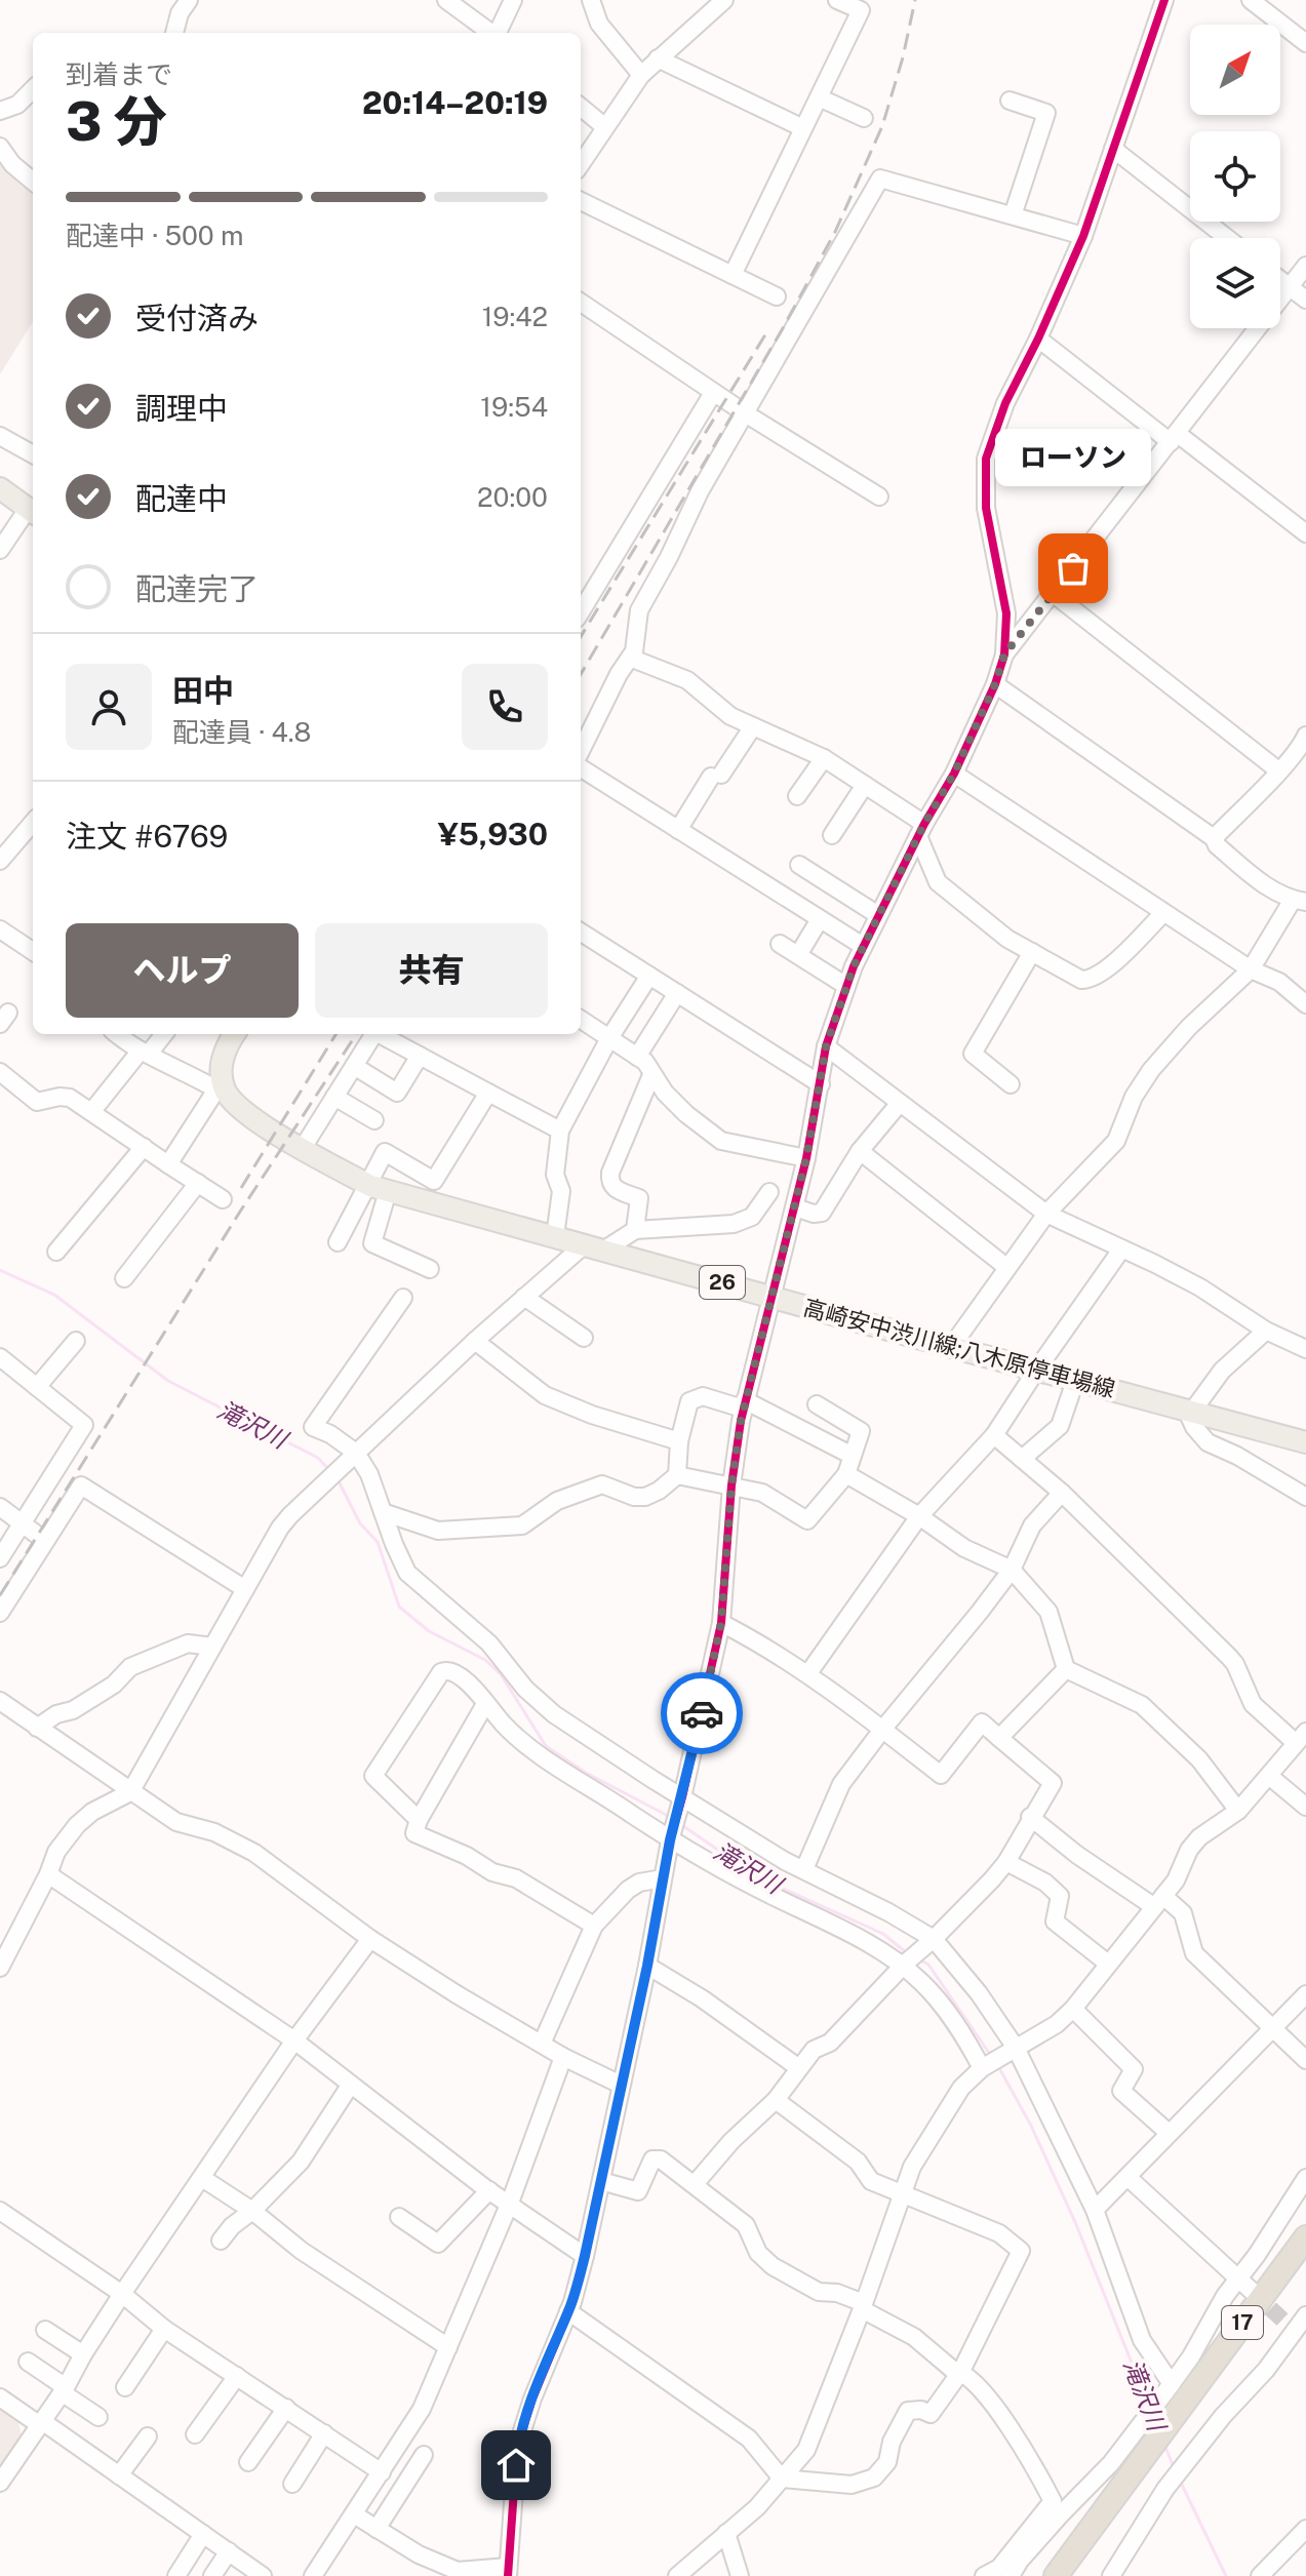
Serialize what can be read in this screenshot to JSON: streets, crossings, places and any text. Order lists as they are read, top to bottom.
{
  "streets": {
    "highway": ["17"],
    "main road": ["26", "高崎安中渋川線;八木原停車場線"]
  },
  "water": ["滝沢川"],
  "places": ["ローソン"],
  "north": "top right",
  "page": {
    "heading": ["3 分", "到着まで", "20:14–20:19"],
    "panel": [
      "田中",
      "配達員 · 4.8",
      "注文 #6769",
      "¥5,930"
    ],
    "bar": "配達中 · 500 m",
    "list": [
      ["受付済み", "19:42"],
      ["調理中", "19:54"],
      ["配達中", "20:00"],
      "配達完了"
    ],
    "bubble": "ローソン",
    "buttons": ["ヘルプ", "共有"]
  }
}
